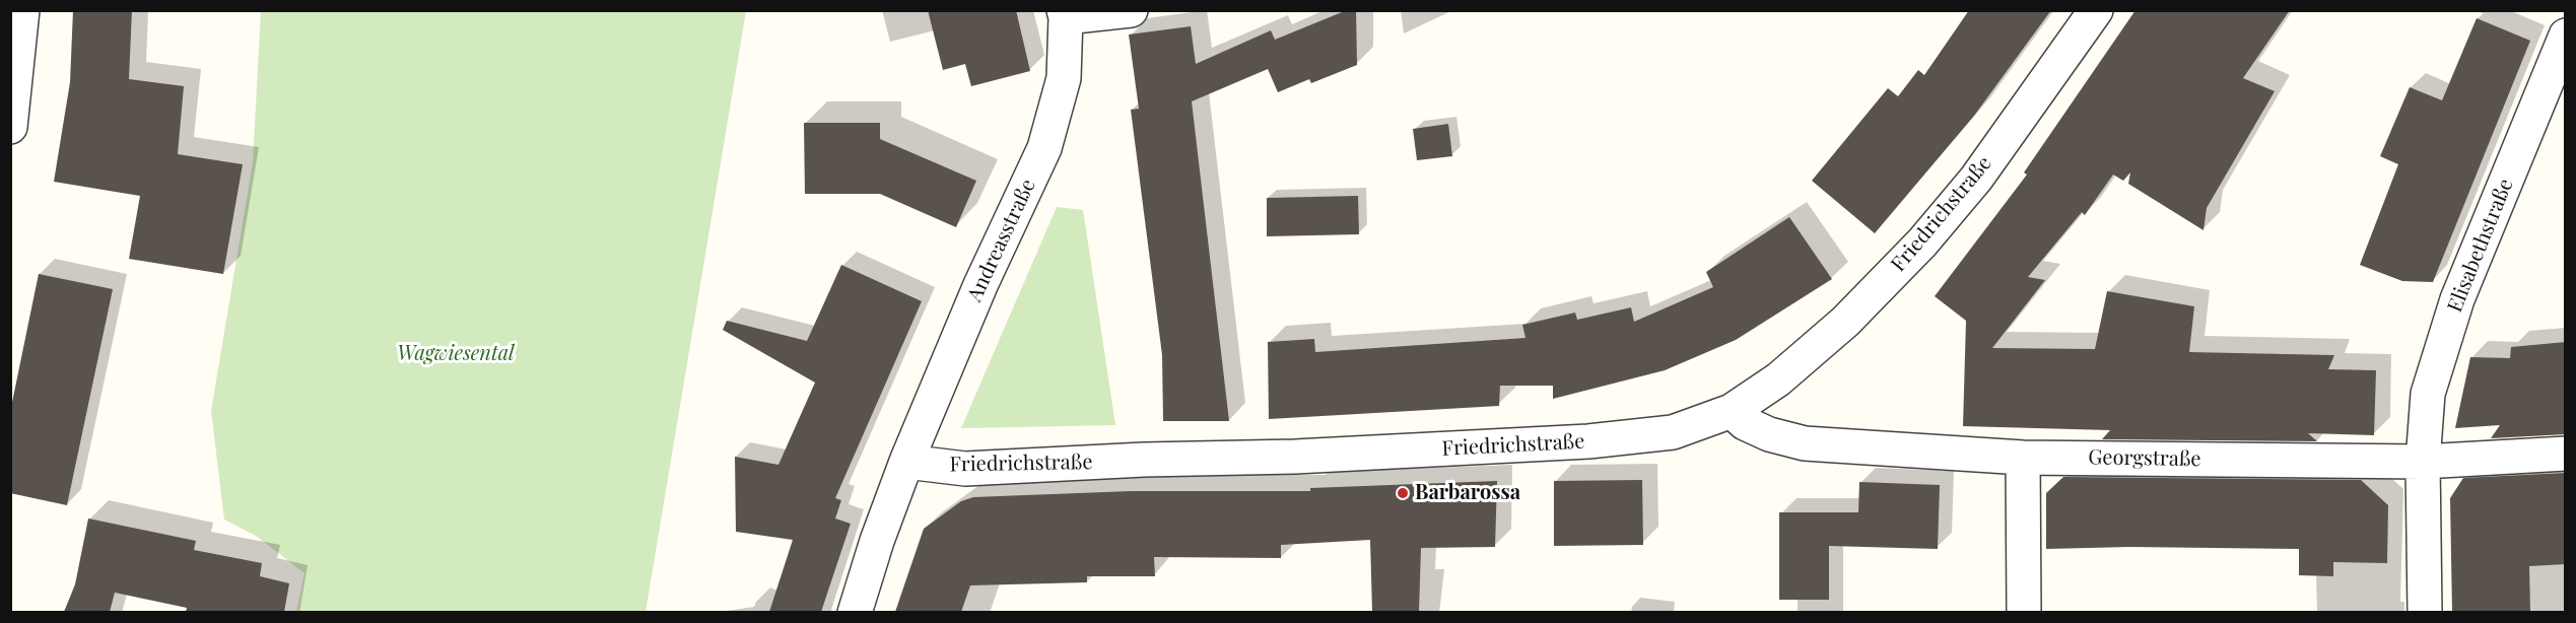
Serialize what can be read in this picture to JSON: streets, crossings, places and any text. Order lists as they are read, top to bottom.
{
  "streets": {
    "street": [
      "Friedrichstraße",
      "Andreasstraße",
      "Elisabethstraße",
      "Georgstraße"
    ]
  },
  "crossings": [
    ["Friedrichstraße", "Andreasstraße"],
    ["Friedrichstraße", "Georgstraße"],
    ["Elisabethstraße", "Georgstraße"]
  ],
  "parks": ["Wagwiesental"],
  "places": ["Barbarossa"]
}
